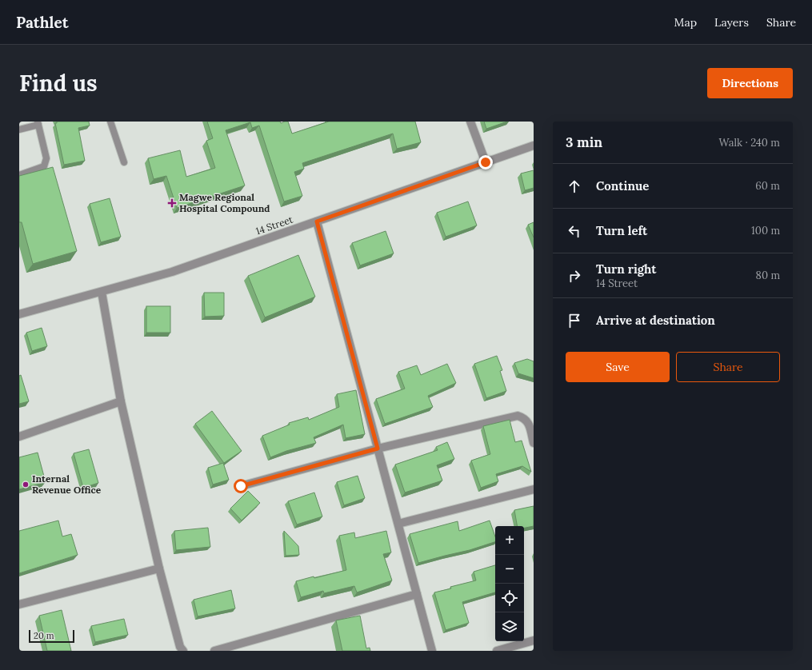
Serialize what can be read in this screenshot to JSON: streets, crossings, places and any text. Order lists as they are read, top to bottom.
{
  "streets": {
    "street": ["14 Street"]
  },
  "places": {
    "health": ["Magwe Regional Hospital Compound"],
    "other": ["Internal Revenue Office"]
  },
  "scale_bar": "20 m",
  "page": {
    "header": "Pathlet",
    "nav": ["Map", "Layers", "Share"],
    "buttons": [
      "Directions",
      ["Save", "Share"]
    ],
    "title": "Find us",
    "heading": ["3 min", "Walk · 240 m"],
    "list": [
      ["Continue", "60 m"],
      ["Turn left", "100 m"],
      ["Turn right", "14 Street", "80 m"],
      "Arrive at destination"
    ],
    "map_buttons": ["+", "−"],
    "scale": "20 m"
  }
}
